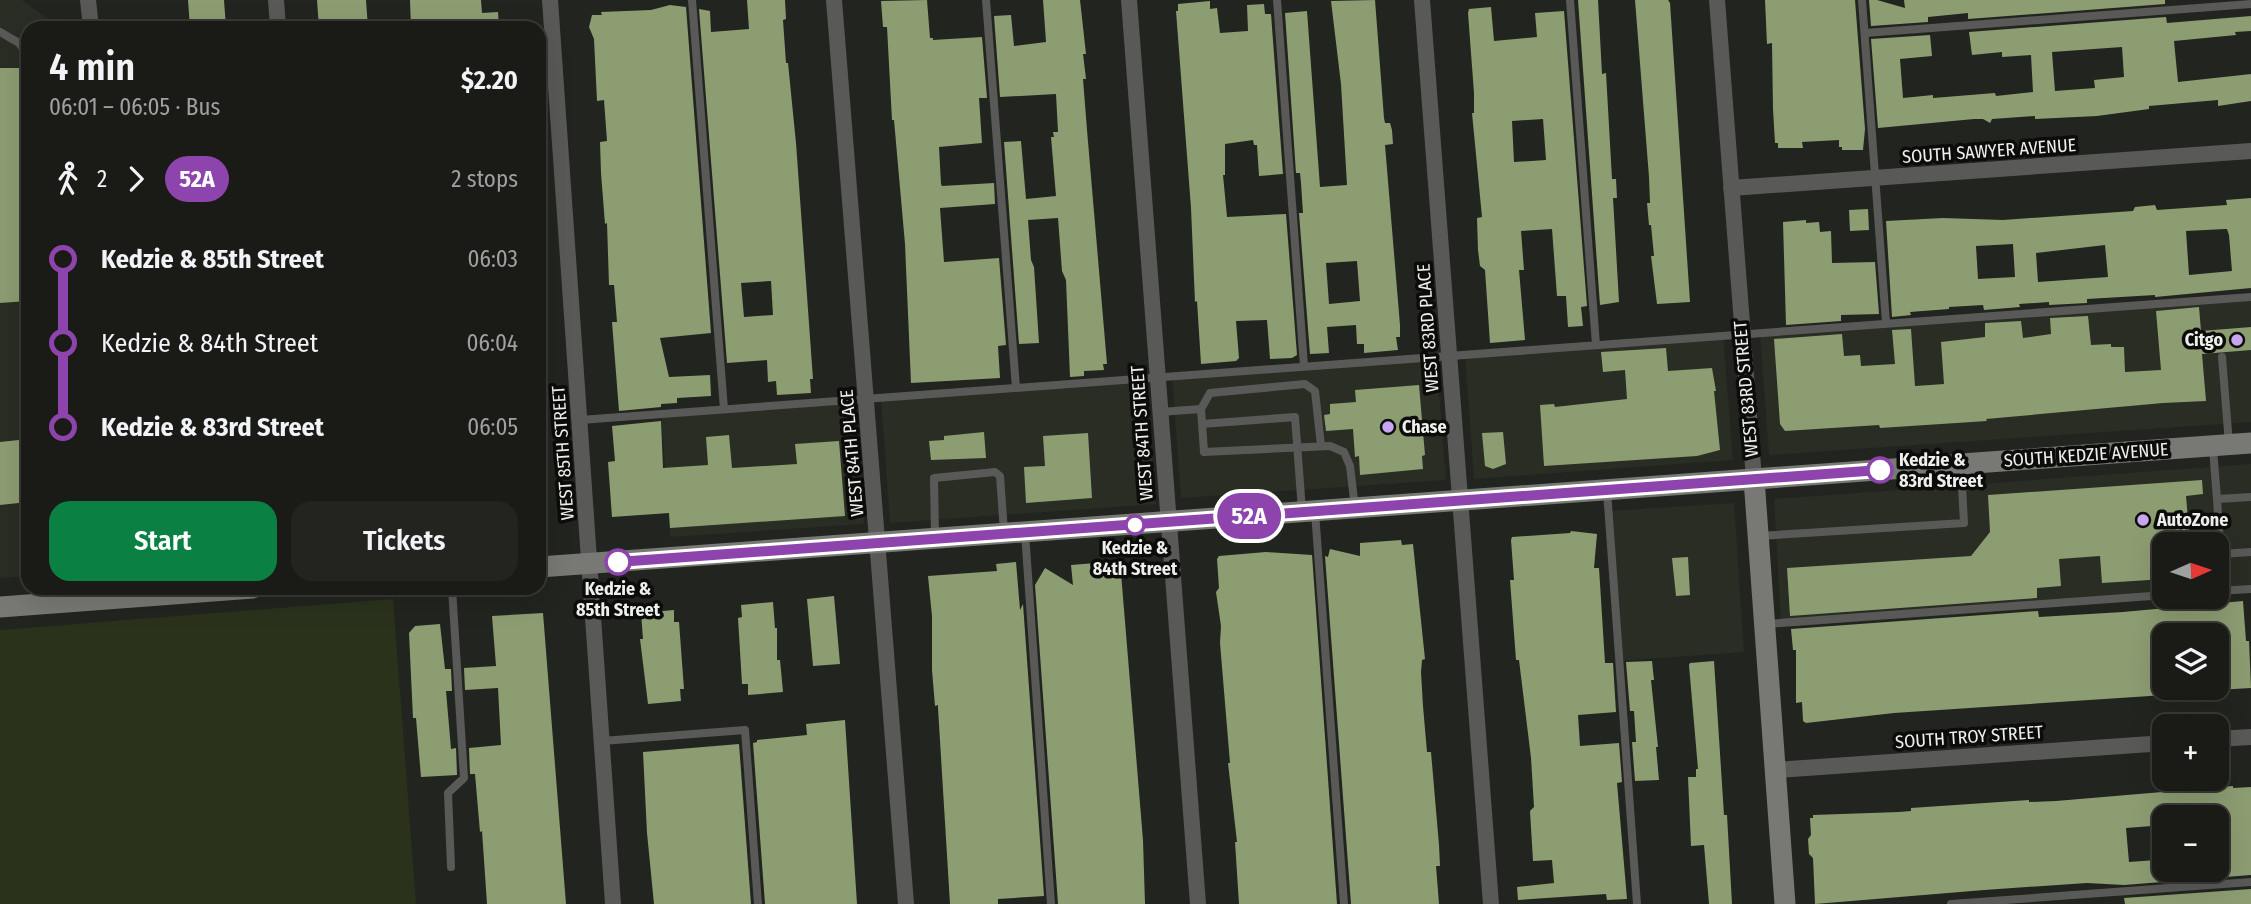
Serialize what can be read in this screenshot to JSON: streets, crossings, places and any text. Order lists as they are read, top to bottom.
{
  "streets": {
    "main road": ["WEST 83RD STREET", "SOUTH KEDZIE AVENUE"],
    "street": [
      "SOUTH SAWYER AVENUE",
      "WEST 83RD PLACE",
      "WEST 84TH STREET",
      "WEST 85TH STREET",
      "WEST 84TH PLACE",
      "SOUTH TROY STREET"
    ]
  },
  "crossings": [
    ["SOUTH SAWYER AVENUE", "WEST 83RD STREET"],
    ["WEST 83RD PLACE", "SOUTH KEDZIE AVENUE"],
    ["WEST 83RD STREET", "SOUTH KEDZIE AVENUE"],
    ["WEST 83RD STREET", "SOUTH TROY STREET"],
    ["WEST 84TH STREET", "SOUTH KEDZIE AVENUE"],
    ["WEST 85TH STREET", "SOUTH KEDZIE AVENUE"],
    ["WEST 84TH PLACE", "SOUTH KEDZIE AVENUE"]
  ],
  "places": [
    "Citgo",
    "Chase",
    "Kedzie & 83rd Street",
    "AutoZone",
    "Kedzie & 84th Street",
    "Kedzie & 85th Street"
  ],
  "lines": ["bus line 52A"],
  "north": "right",
  "page": {
    "on_map": "52A",
    "heading": ["4 min", "06:01 – 06:05 · Bus", "$2.20"],
    "legs": ["2", "52A", "2 stops"],
    "list": [
      {
        "name": "Kedzie & 85th Street",
        "value": "06:03"
      },
      {
        "name": "Kedzie & 84th Street",
        "value": "06:04"
      },
      {
        "name": "Kedzie & 83rd Street",
        "value": "06:05"
      }
    ],
    "buttons": ["Start", "Tickets"],
    "map_buttons": ["+", "−"]
  }
}
